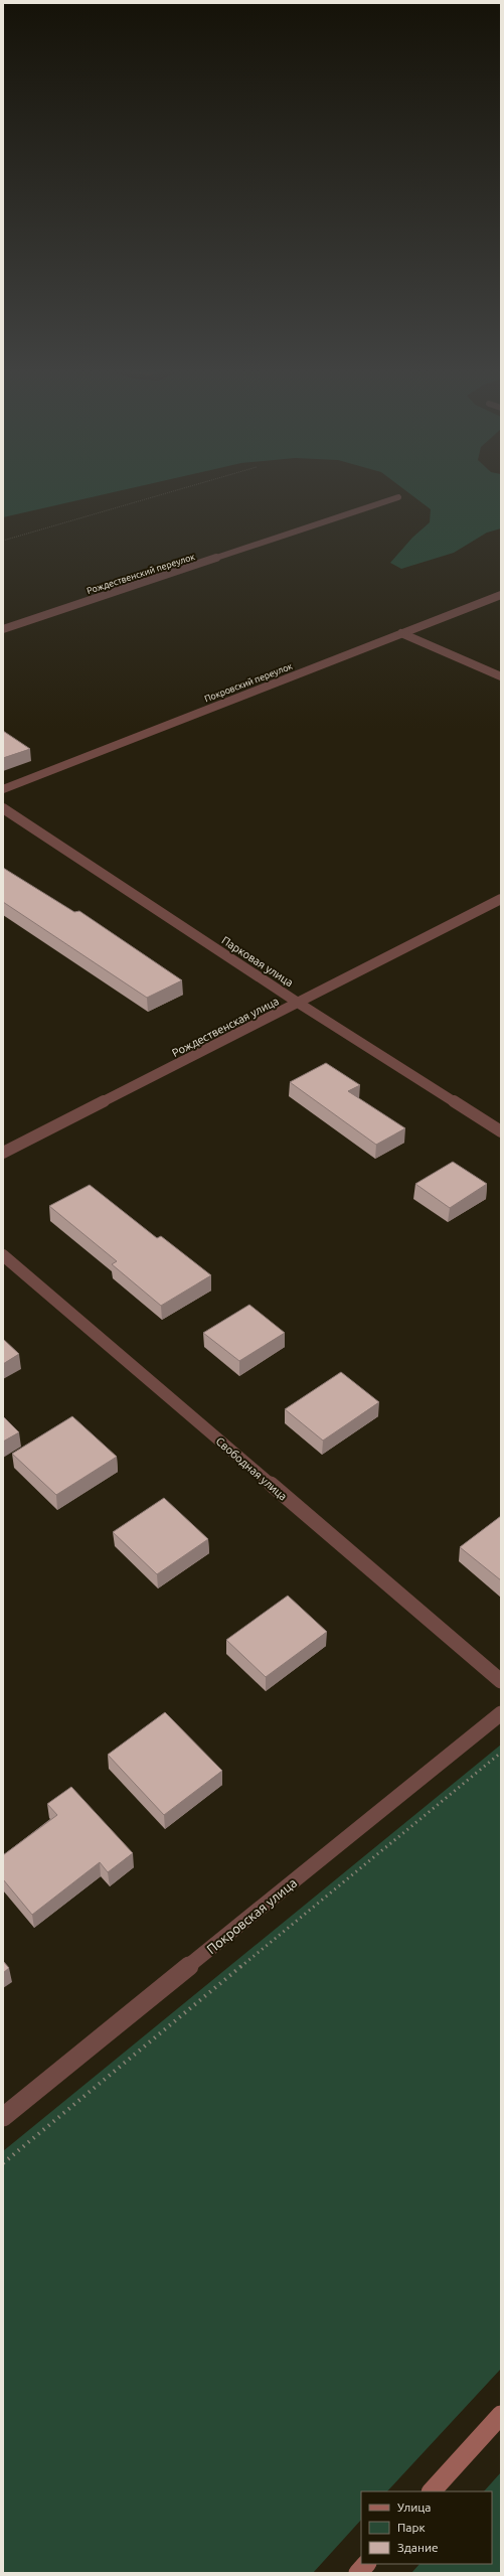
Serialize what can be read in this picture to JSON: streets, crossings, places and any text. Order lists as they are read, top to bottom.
{
  "streets": {
    "street": [
      "Рождественский переулок",
      "Покровский переулок",
      "Парковая улица",
      "Рождественская улица",
      "Свободная улица",
      "Покровская улица"
    ]
  },
  "crossings": [
    ["Парковая улица", "Рождественская улица"]
  ],
  "legend": ["Улица", "Парк", "Здание"]
}
